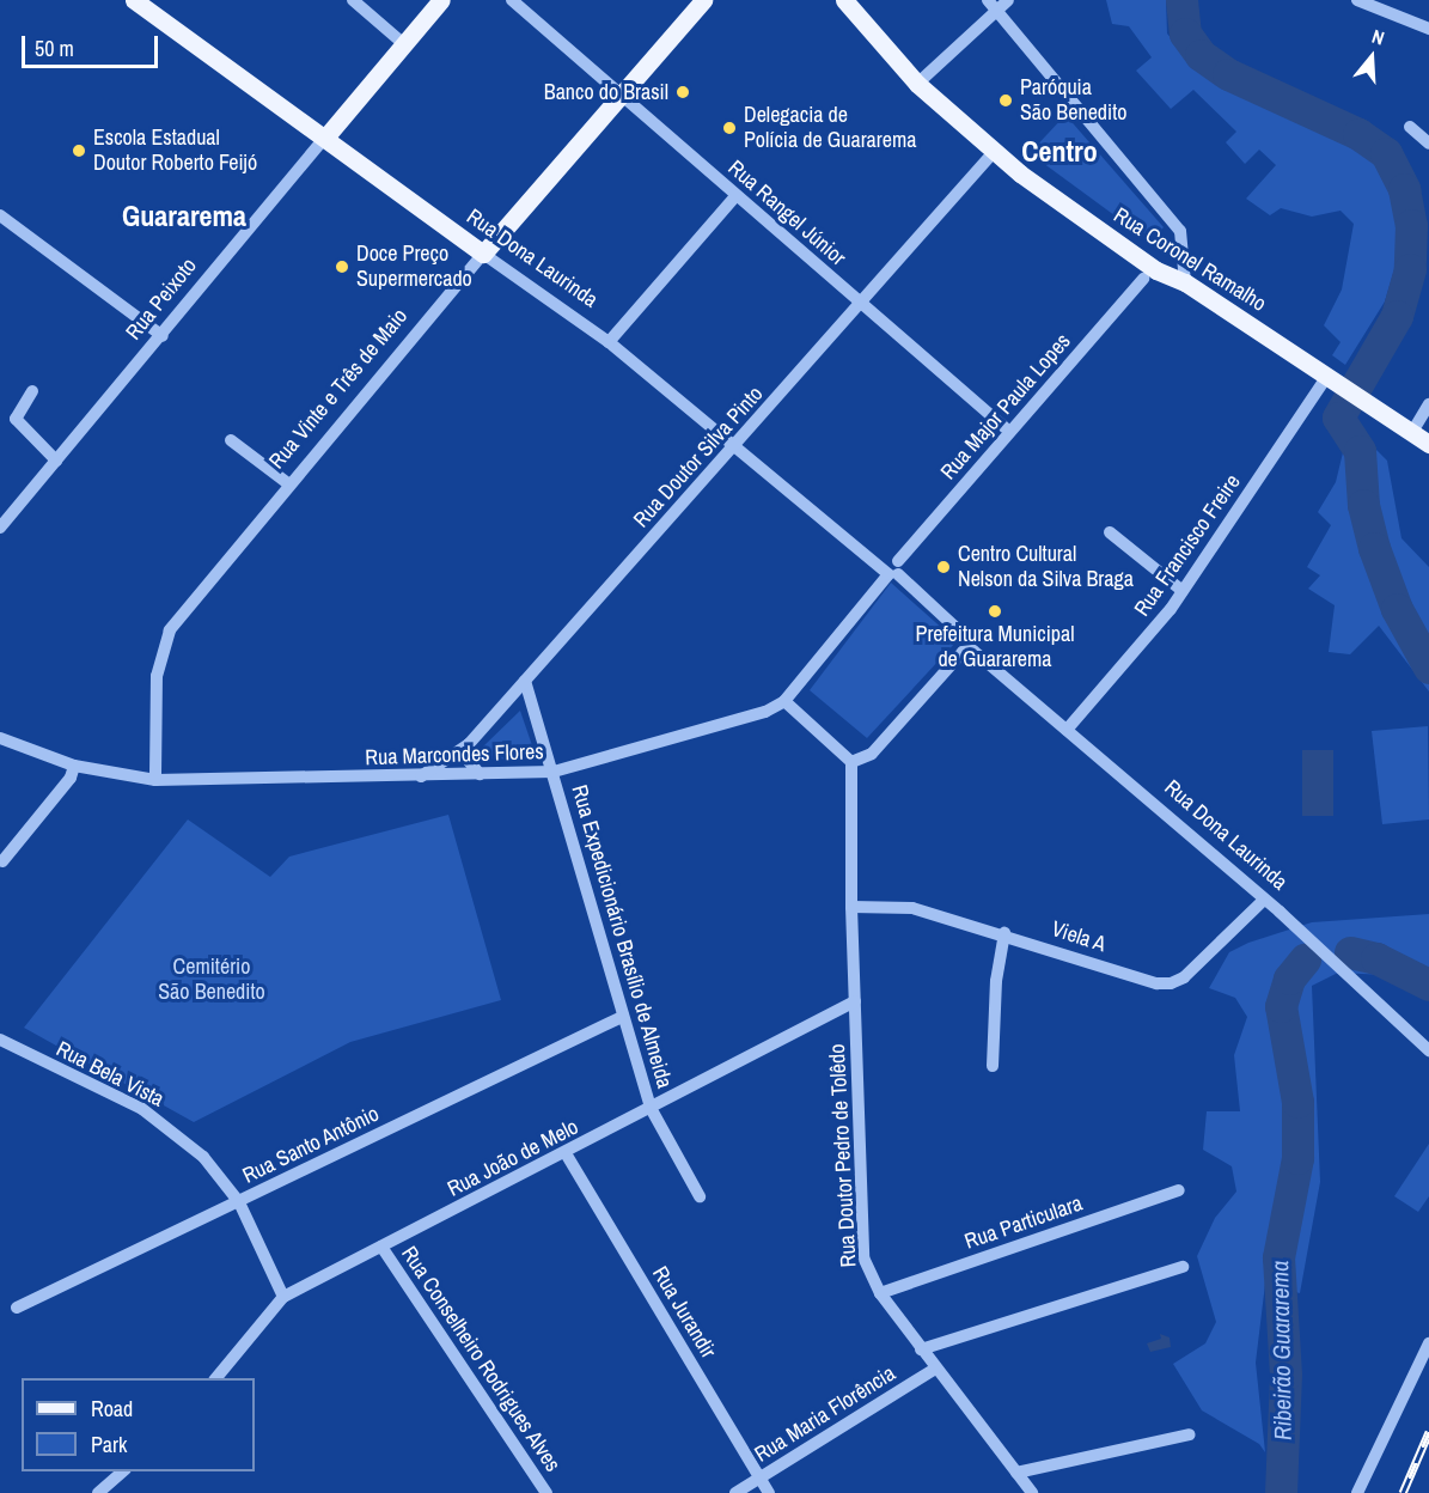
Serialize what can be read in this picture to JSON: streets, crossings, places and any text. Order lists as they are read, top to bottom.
{
  "streets": {
    "main road": [
      "Rua Dona Laurinda",
      "Rua Coronel Ramalho",
      "Rua Peixoto",
      "Rua Vinte e Três de Maio"
    ],
    "street": [
      "Rua Rangel Júnior",
      "Rua Major Paula Lopes",
      "Rua Doutor Silva Pinto",
      "Rua Francisco Freire",
      "Rua Marcondes Flores",
      "Rua Expedicionário Brasílio de Almeida",
      "Viela A",
      "Rua Bela Vista",
      "Rua Santo Antônio",
      "Rua Doutor Pedro de Tolêdo",
      "Rua João de Melo",
      "Rua Particulara",
      "Rua Jurandir",
      "Rua Conselheiro Rodrigues Alves",
      "Rua Maria Florência"
    ]
  },
  "crossings": [
    ["Rua Rangel Júnior", "Rua Vinte e Três de Maio"],
    ["Rua Rangel Júnior", "Rua Doutor Silva Pinto"],
    ["Rua Dona Laurinda", "Rua Peixoto"],
    ["Rua Dona Laurinda", "Rua Vinte e Três de Maio"],
    ["Rua Dona Laurinda", "Rua Major Paula Lopes"],
    ["Rua Dona Laurinda", "Rua Doutor Silva Pinto"],
    ["Rua Dona Laurinda", "Rua Francisco Freire"],
    ["Rua Dona Laurinda", "Rua Marcondes Flores"],
    ["Rua Dona Laurinda", "Viela A"],
    ["Rua Dona Laurinda", "Rua Doutor Pedro de Tolêdo"],
    ["Rua Coronel Ramalho", "Rua Doutor Silva Pinto"],
    ["Rua Coronel Ramalho", "Rua Francisco Freire"],
    ["Rua Vinte e Três de Maio", "Rua Marcondes Flores"],
    ["Rua Major Paula Lopes", "Rua Marcondes Flores"],
    ["Rua Doutor Silva Pinto", "Rua Marcondes Flores"],
    ["Rua Doutor Silva Pinto", "Rua Expedicionário Brasílio de Almeida"],
    ["Rua Marcondes Flores", "Rua Expedicionário Brasílio de Almeida"],
    ["Rua Expedicionário Brasílio de Almeida", "Rua Santo Antônio"],
    ["Rua Expedicionário Brasílio de Almeida", "Rua João de Melo"],
    ["Viela A", "Rua Doutor Pedro de Tolêdo"],
    ["Rua Bela Vista", "Rua Santo Antônio"],
    ["Rua Bela Vista", "Rua João de Melo"],
    ["Rua Doutor Pedro de Tolêdo", "Rua João de Melo"],
    ["Rua Doutor Pedro de Tolêdo", "Rua Particulara"],
    ["Rua Doutor Pedro de Tolêdo", "Rua Maria Florência"],
    ["Rua João de Melo", "Rua Jurandir"],
    ["Rua João de Melo", "Rua Conselheiro Rodrigues Alves"],
    ["Rua Jurandir", "Rua Maria Florência"]
  ],
  "districts": ["Centro", "Guararema"],
  "water": ["Ribeirão Guararema"],
  "parks": ["Cemitério São Benedito"],
  "places": [
    "Banco do Brasil",
    "Paróquia São Benedito",
    "Delegacia de Polícia de Guararema",
    "Escola Estadual Doutor Roberto Feijó",
    "Doce Preço Supermercado",
    "Centro Cultural Nelson da Silva Braga",
    "Prefeitura Municipal de Guararema"
  ],
  "legend": ["Road", "Park"],
  "scale_bar": "50 m",
  "north": "top"
}
